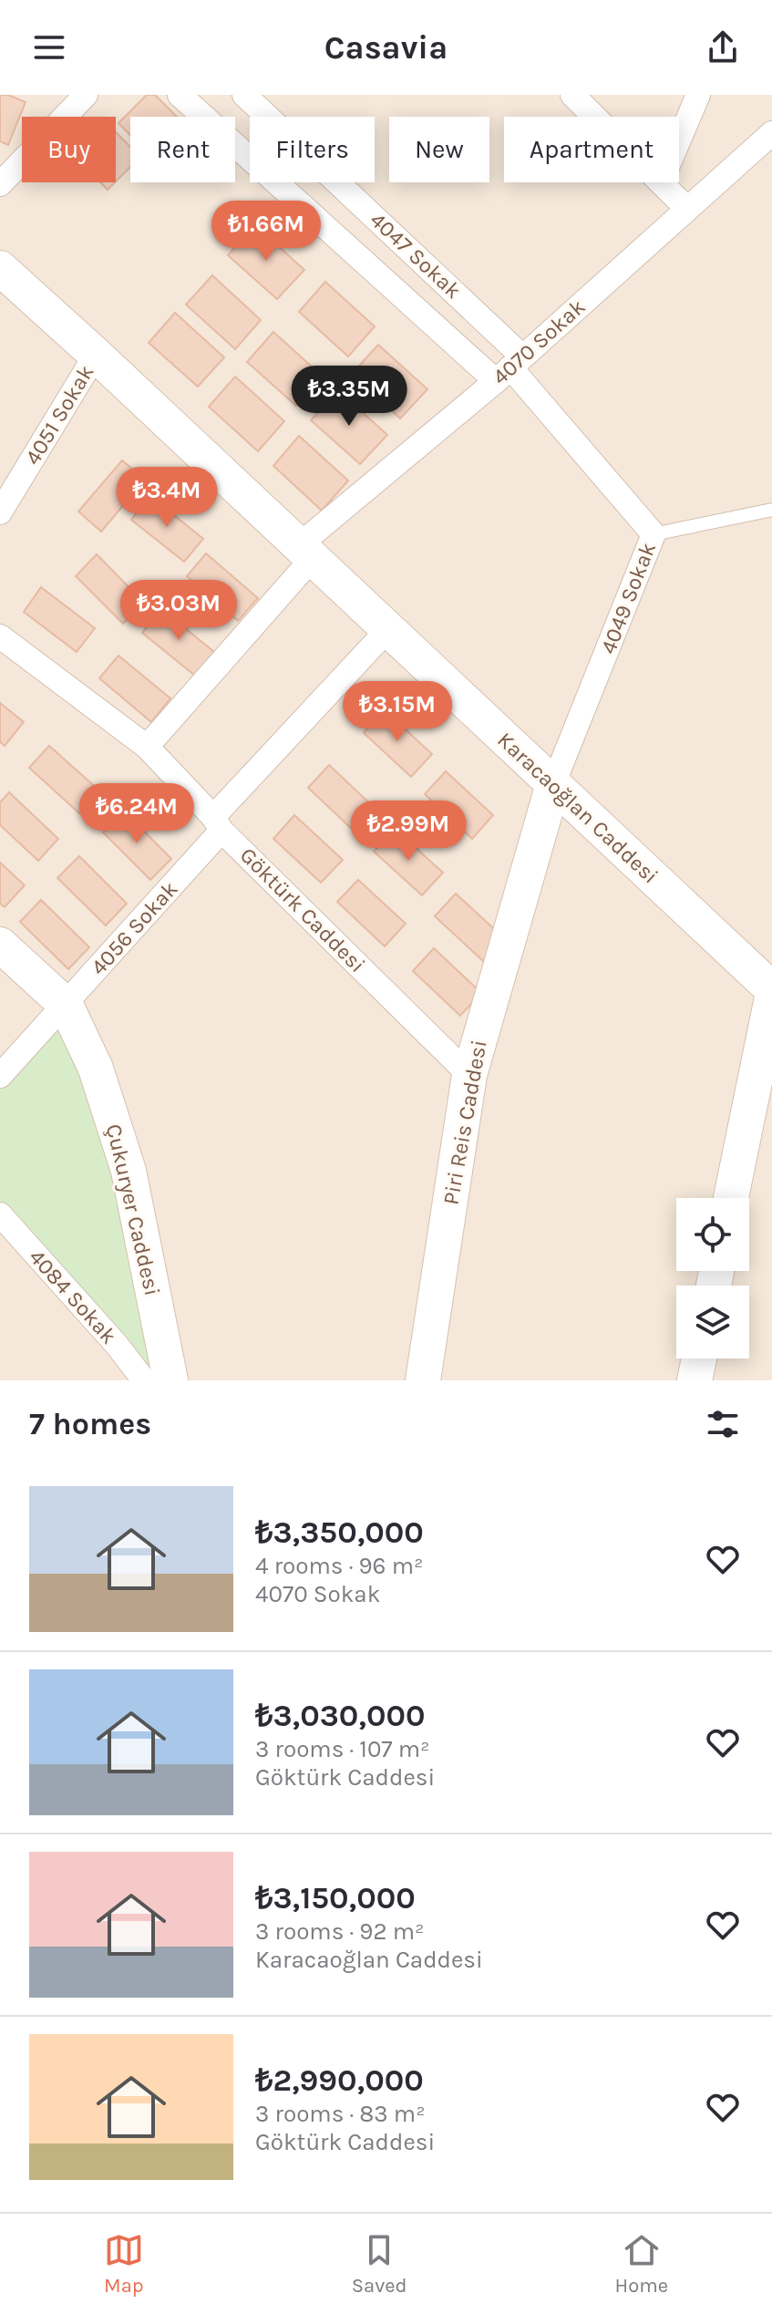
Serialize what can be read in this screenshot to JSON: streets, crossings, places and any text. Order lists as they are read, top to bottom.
{
  "streets": {
    "street": [
      "4047 Sokak",
      "4070 Sokak",
      "4051 Sokak",
      "4049 Sokak",
      "Karacaoğlan Caddesi",
      "Göktürk Caddesi",
      "4056 Sokak",
      "Piri Reis Caddesi",
      "Çukuryer Caddesi",
      "4084 Sokak"
    ]
  },
  "crossings": [
    ["4047 Sokak", "4070 Sokak"],
    ["4047 Sokak", "4049 Sokak"],
    ["4070 Sokak", "4049 Sokak"],
    ["4070 Sokak", "Karacaoğlan Caddesi"],
    ["4070 Sokak", "Göktürk Caddesi"],
    ["4051 Sokak", "Karacaoğlan Caddesi"],
    ["4049 Sokak", "Karacaoğlan Caddesi"],
    ["4049 Sokak", "Piri Reis Caddesi"],
    ["Karacaoğlan Caddesi", "4056 Sokak"],
    ["Karacaoğlan Caddesi", "Piri Reis Caddesi"],
    ["Göktürk Caddesi", "4056 Sokak"],
    ["Göktürk Caddesi", "Piri Reis Caddesi"],
    ["4056 Sokak", "Çukuryer Caddesi"]
  ],
  "page": {
    "header": "Casavia",
    "chip": [
      "Buy",
      "Rent",
      "Filters",
      "New",
      "Apartment"
    ],
    "price": [
      "₺1.66M",
      "₺3.35M",
      "₺3.4M",
      "₺3.03M",
      "₺3.15M",
      "₺6.24M",
      "₺2.99M"
    ],
    "heading": "7 homes",
    "list": [
      {
        "name": "₺3,350,000",
        "note": "4 rooms · 96 m² · 4070 Sokak"
      },
      {
        "name": "₺3,030,000",
        "note": "3 rooms · 107 m² · Göktürk Caddesi"
      },
      {
        "name": "₺3,150,000",
        "note": "3 rooms · 92 m² · Karacaoğlan Caddesi"
      },
      {
        "name": "₺2,990,000",
        "note": "3 rooms · 83 m² · Göktürk Caddesi"
      }
    ],
    "tabs": ["Map", "Saved", "Home"]
  }
}
